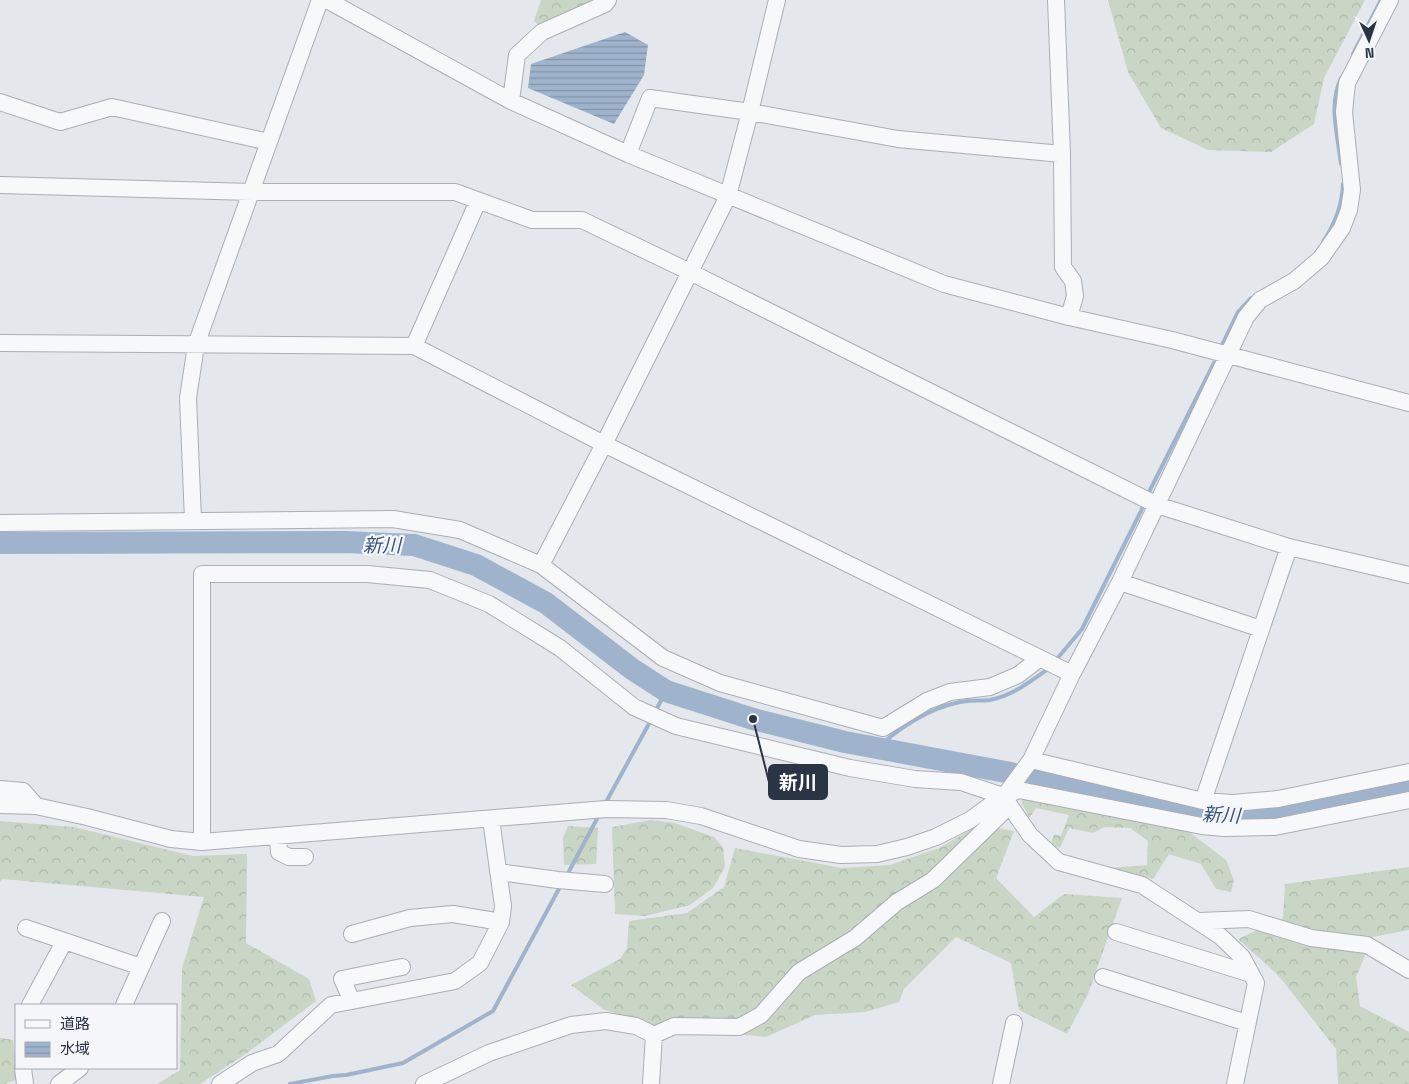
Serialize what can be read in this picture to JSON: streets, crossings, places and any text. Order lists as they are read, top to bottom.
{
  "water": ["新川"],
  "places": ["新川"],
  "legend": ["道路", "水域"],
  "north": "bottom"
}
